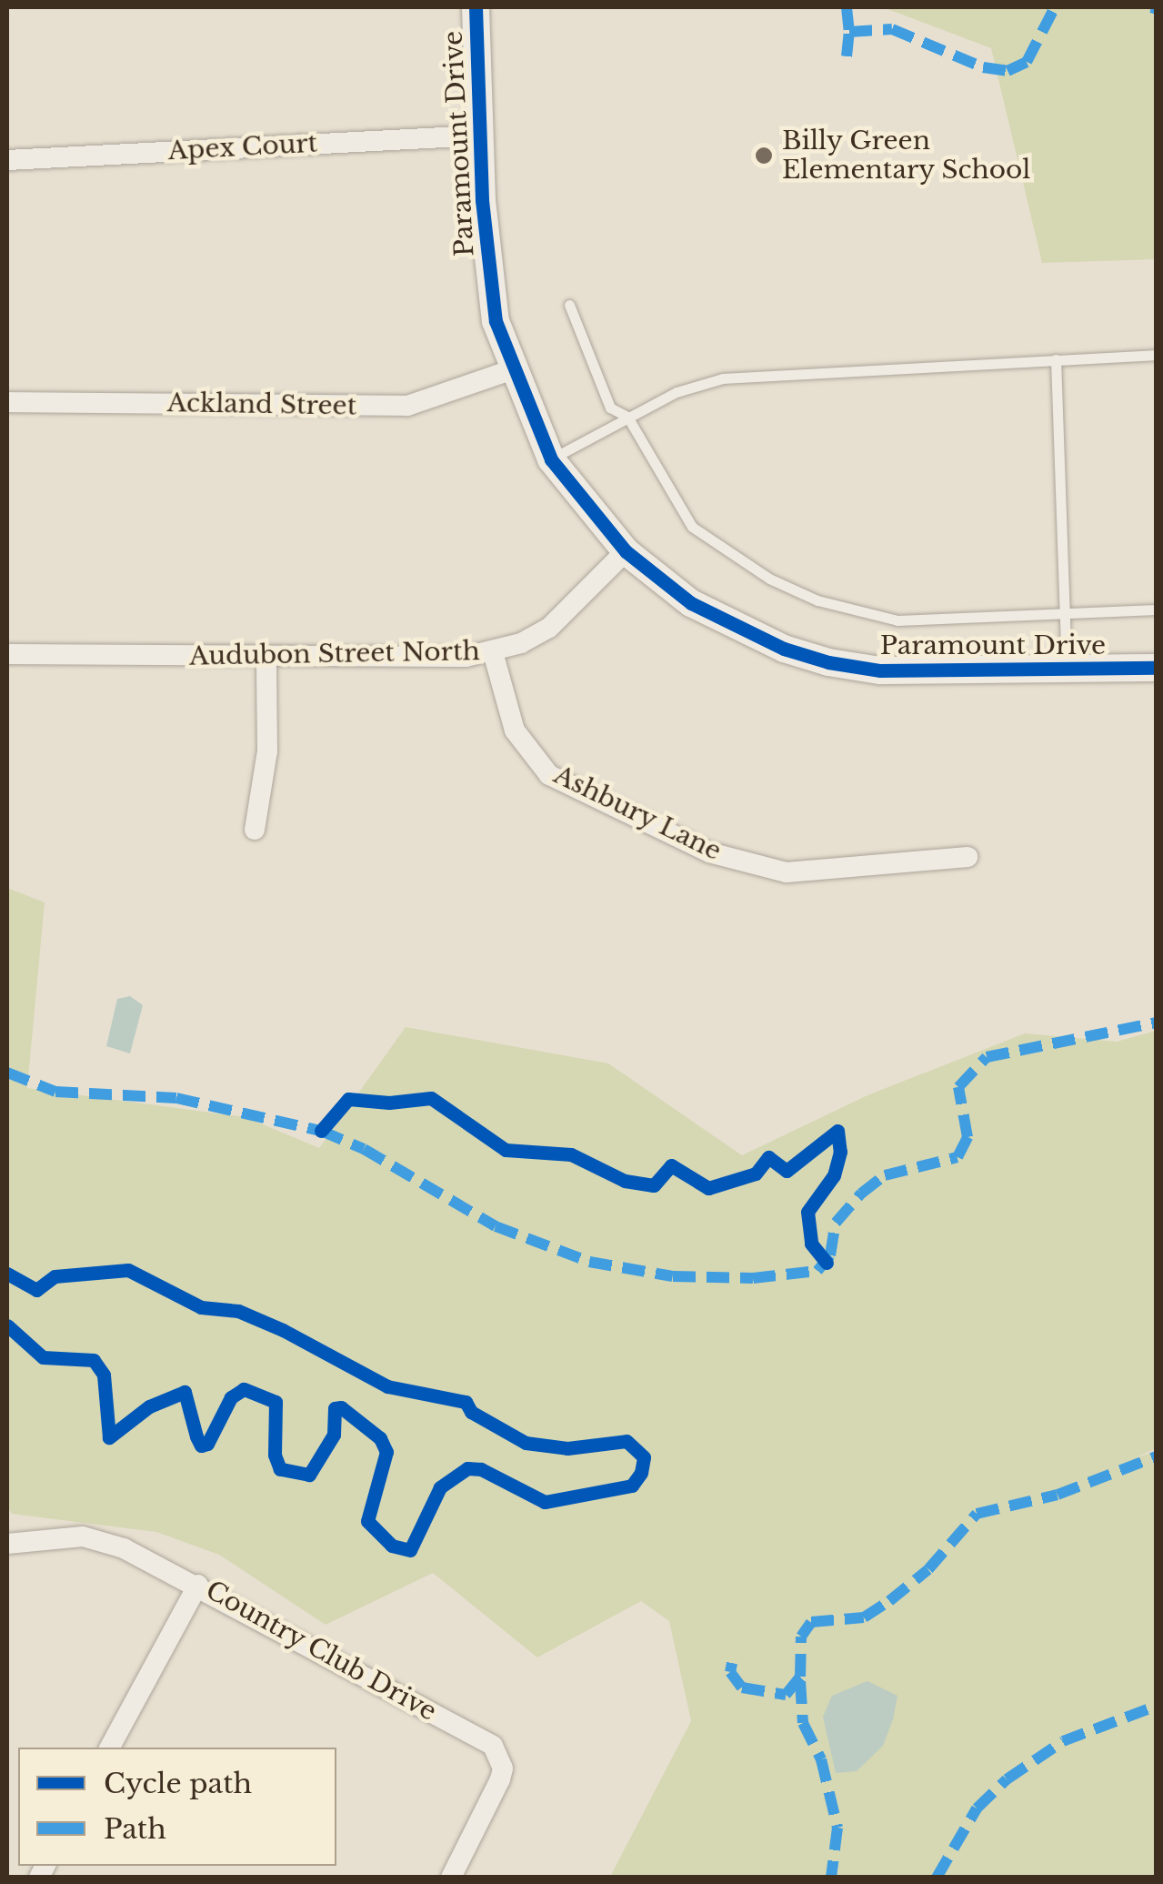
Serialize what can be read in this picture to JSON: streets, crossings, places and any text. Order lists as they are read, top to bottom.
{
  "streets": {
    "street": [
      "Paramount Drive",
      "Apex Court",
      "Ackland Street",
      "Audubon Street North",
      "Ashbury Lane",
      "Country Club Drive"
    ]
  },
  "crossings": [
    ["Paramount Drive", "Apex Court"],
    ["Paramount Drive", "Ackland Street"],
    ["Paramount Drive", "Audubon Street North"],
    ["Audubon Street North", "Ashbury Lane"]
  ],
  "places": ["Billy Green Elementary School"],
  "legend": ["Cycle path", "Path"]
}
